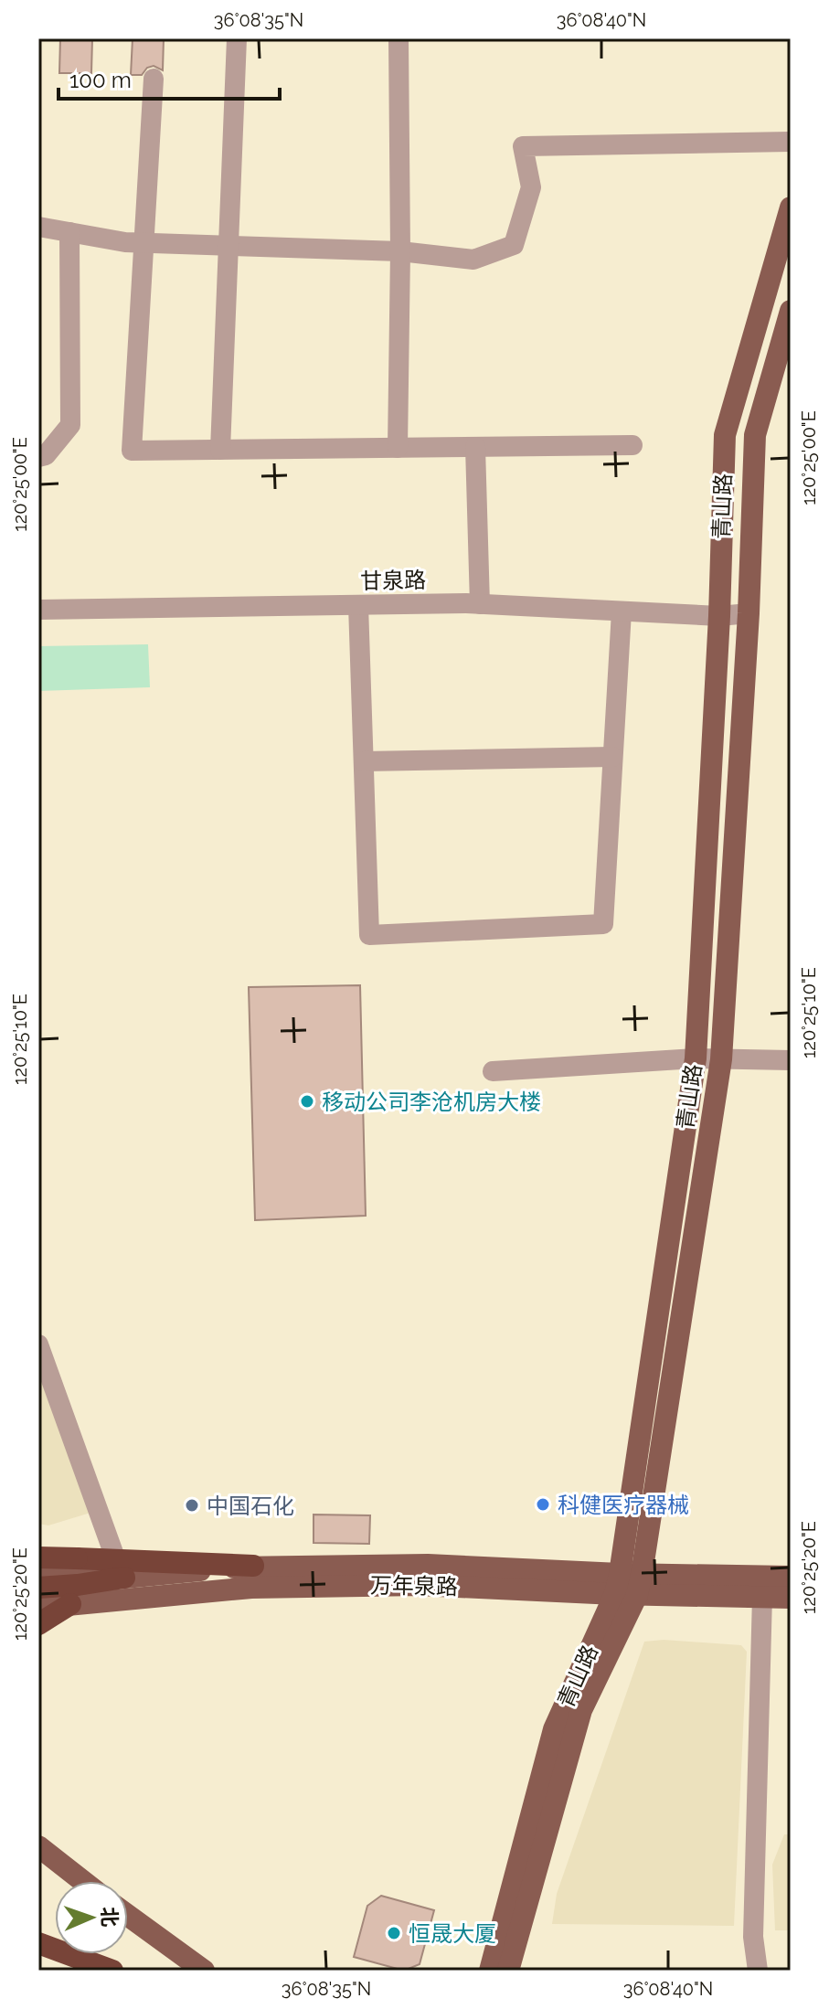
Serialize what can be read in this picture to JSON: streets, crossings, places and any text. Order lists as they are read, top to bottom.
{
  "streets": {
    "main road": ["青山路", "万年泉路"],
    "street": ["甘泉路"]
  },
  "crossings": [
    ["青山路", "甘泉路"],
    ["青山路", "万年泉路"]
  ],
  "places": [
    "移动公司李沧机房大楼",
    "科健医疗器械",
    "中国石化",
    "恒晟大厦"
  ],
  "scale_bar": "100 m",
  "north": "right",
  "coordinates": [
    "36°08'35\"N",
    "36°08'40\"N",
    "120°25'00\"E",
    "120°25'10\"E",
    "120°25'20\"E"
  ]
}
